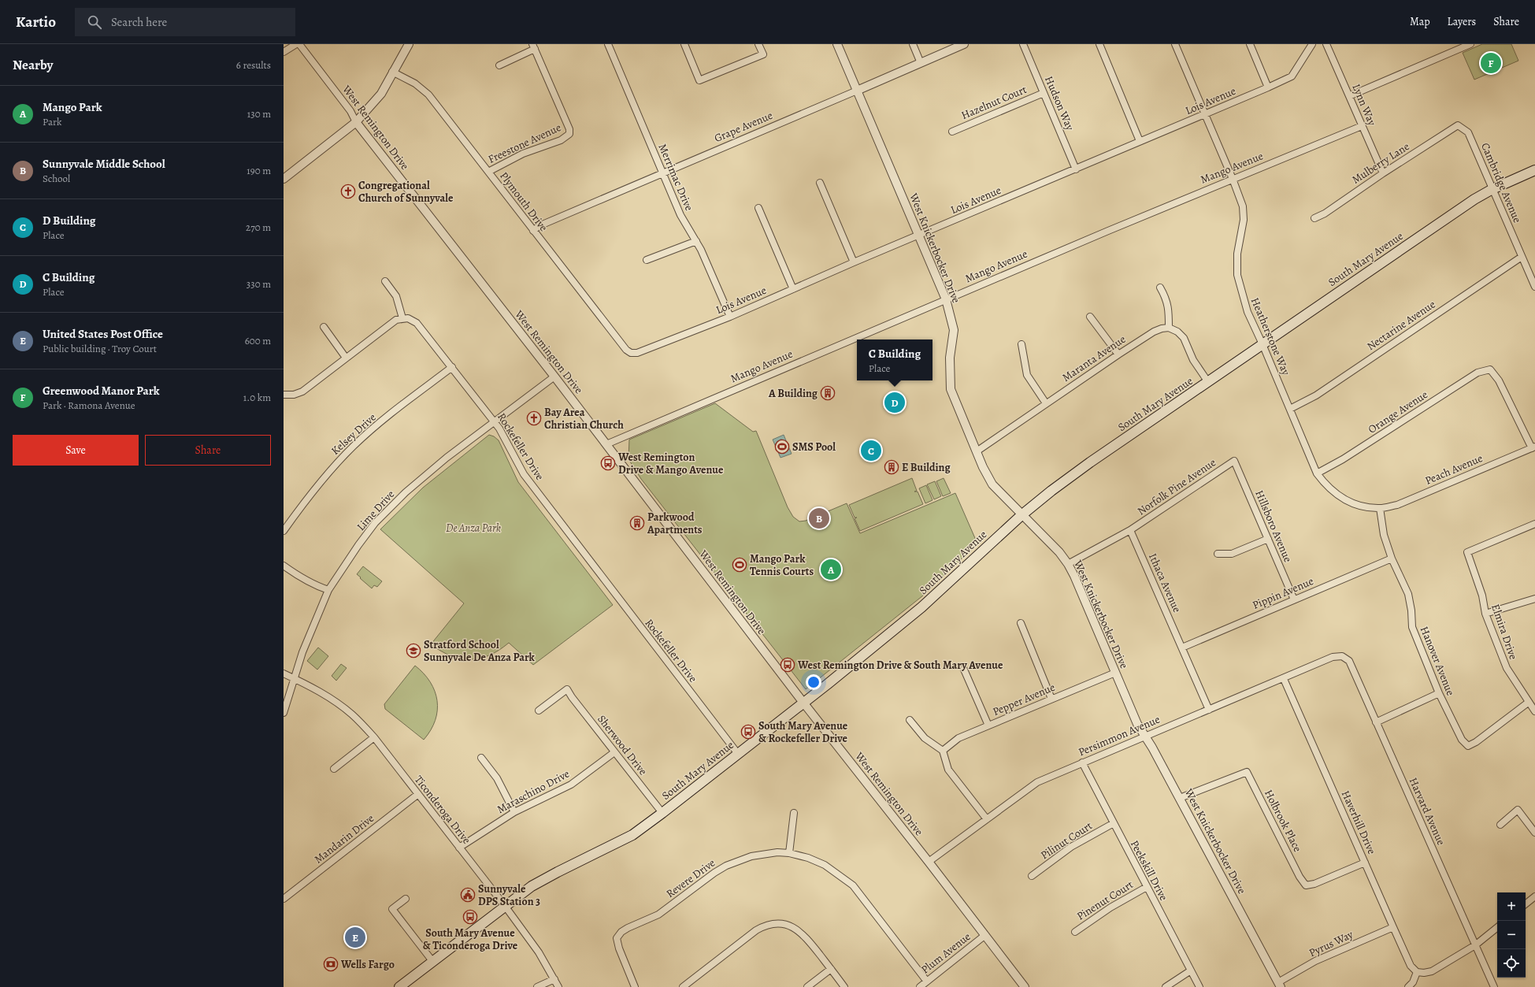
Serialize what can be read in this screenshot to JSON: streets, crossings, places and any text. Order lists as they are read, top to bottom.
{
  "streets": {
    "main road": ["South Mary Avenue"],
    "street": [
      "Lois Avenue",
      "Hazelnut Court",
      "Hudson Way",
      "Lynn Way",
      "Grape Avenue",
      "West Remington Drive",
      "Freestone Avenue",
      "Mulberry Lane",
      "Mango Avenue",
      "Merrimac Drive",
      "Cambridge Avenue",
      "Plymouth Drive",
      "West Knickerbocker Drive",
      "Nectarine Avenue",
      "Heatherstone Way",
      "Maranta Avenue",
      "Orange Avenue",
      "Kelsey Drive",
      "Rockefeller Drive",
      "Peach Avenue",
      "Norfolk Pine Avenue",
      "Lime Drive",
      "Hillsboro Avenue",
      "Ithaca Avenue",
      "Pippin Avenue",
      "Elmira Drive",
      "Hanover Avenue",
      "Pepper Avenue",
      "Persimmon Avenue",
      "Sherwood Drive",
      "Maraschino Drive",
      "Ticonderoga Drive",
      "Harvard Avenue",
      "Holbrook Place",
      "Haverhill Drive",
      "Mandarin Drive",
      "Pilinut Court",
      "Peekskill Drive",
      "Revere Drive",
      "Pinenut Court",
      "Pyrus Way",
      "Plum Avenue"
    ]
  },
  "crossings": [
    ["Lois Avenue", "Hudson Way"],
    ["Lois Avenue", "Merrimac Drive"],
    ["Lois Avenue", "Plymouth Drive"],
    ["Lois Avenue", "West Knickerbocker Drive"],
    ["Lois Avenue", "Heatherstone Way"],
    ["Hazelnut Court", "Hudson Way"],
    ["Lynn Way", "Mulberry Lane"],
    ["Lynn Way", "Mango Avenue"],
    ["Grape Avenue", "Merrimac Drive"],
    ["Grape Avenue", "Plymouth Drive"],
    ["Grape Avenue", "West Knickerbocker Drive"],
    ["West Remington Drive", "Mango Avenue"],
    ["West Remington Drive", "South Mary Avenue"],
    ["West Remington Drive", "Lime Drive"],
    ["West Remington Drive", "Persimmon Avenue"],
    ["West Remington Drive", "Plum Avenue"],
    ["Freestone Avenue", "Plymouth Drive"],
    ["Mulberry Lane", "Cambridge Avenue"],
    ["Mango Avenue", "West Knickerbocker Drive"],
    ["Mango Avenue", "Heatherstone Way"],
    ["Cambridge Avenue", "South Mary Avenue"],
    ["Cambridge Avenue", "Nectarine Avenue"],
    ["West Knickerbocker Drive", "South Mary Avenue"],
    ["West Knickerbocker Drive", "Maranta Avenue"],
    ["West Knickerbocker Drive", "Pepper Avenue"],
    ["West Knickerbocker Drive", "Persimmon Avenue"],
    ["West Knickerbocker Drive", "Holbrook Place"],
    ["West Knickerbocker Drive", "Pyrus Way"],
    ["South Mary Avenue", "Heatherstone Way"],
    ["South Mary Avenue", "Rockefeller Drive"],
    ["South Mary Avenue", "Sherwood Drive"],
    ["South Mary Avenue", "Ticonderoga Drive"],
    ["Nectarine Avenue", "Heatherstone Way"],
    ["Heatherstone Way", "Orange Avenue"],
    ["Heatherstone Way", "Peach Avenue"],
    ["Heatherstone Way", "Hanover Avenue"],
    ["Orange Avenue", "Peach Avenue"],
    ["Kelsey Drive", "Rockefeller Drive"],
    ["Rockefeller Drive", "Lime Drive"],
    ["Peach Avenue", "Hanover Avenue"],
    ["Norfolk Pine Avenue", "Hillsboro Avenue"],
    ["Norfolk Pine Avenue", "Ithaca Avenue"],
    ["Lime Drive", "Ticonderoga Drive"],
    ["Hillsboro Avenue", "Pippin Avenue"],
    ["Ithaca Avenue", "Pippin Avenue"],
    ["Ithaca Avenue", "Persimmon Avenue"],
    ["Pippin Avenue", "Hanover Avenue"],
    ["Elmira Drive", "Hanover Avenue"],
    ["Persimmon Avenue", "Harvard Avenue"],
    ["Persimmon Avenue", "Haverhill Drive"],
    ["Persimmon Avenue", "Peekskill Drive"],
    ["Sherwood Drive", "Maraschino Drive"],
    ["Maraschino Drive", "Ticonderoga Drive"],
    ["Ticonderoga Drive", "Mandarin Drive"],
    ["Holbrook Place", "Haverhill Drive"],
    ["Haverhill Drive", "Pyrus Way"],
    ["Pilinut Court", "Peekskill Drive"],
    ["Peekskill Drive", "Pinenut Court"],
    ["Revere Drive", "Plum Avenue"]
  ],
  "parks": ["De Anza Park"],
  "places": {
    "church": ["Congregational Church of Sunnyvale", "Bay Area Christian Church"],
    "building": ["A Building", "E Building", "Parkwood Apartments"],
    "sports": ["SMS Pool", "Mango Park Tennis Courts"],
    "bus stop": [
      "West Remington Drive & Mango Avenue",
      "West Remington Drive & South Mary Avenue",
      "South Mary Avenue & Rockefeller Drive",
      "South Mary Avenue & Ticonderoga Drive"
    ],
    "school or university": ["Stratford School Sunnyvale De Anza Park"],
    "public building": ["Sunnyvale DPS Station 3"],
    "bank": ["Wells Fargo"]
  },
  "page": {
    "header": "Kartio",
    "search": "Search here",
    "nav": ["Map", "Layers", "Share"],
    "heading": ["Nearby", "6 results"],
    "pins": [
      "F",
      "D",
      "C",
      "B",
      "A",
      "E"
    ],
    "list": [
      {
        "mark": "A",
        "name": "Mango Park",
        "note": "Park",
        "value": "130 m"
      },
      {
        "mark": "B",
        "name": "Sunnyvale Middle School",
        "note": "School",
        "value": "190 m"
      },
      {
        "mark": "C",
        "name": "D Building",
        "note": "Place",
        "value": "270 m"
      },
      {
        "mark": "D",
        "name": "C Building",
        "note": "Place",
        "value": "330 m"
      },
      {
        "mark": "E",
        "name": "United States Post Office",
        "note": "Public building · Troy Court",
        "value": "600 m"
      },
      {
        "mark": "F",
        "name": "Greenwood Manor Park",
        "note": "Park · Ramona Avenue",
        "value": "1.0 km"
      }
    ],
    "popup": ["C Building", "Place"],
    "buttons": ["Save", "Share"],
    "map_buttons": ["+", "−"]
  }
}
